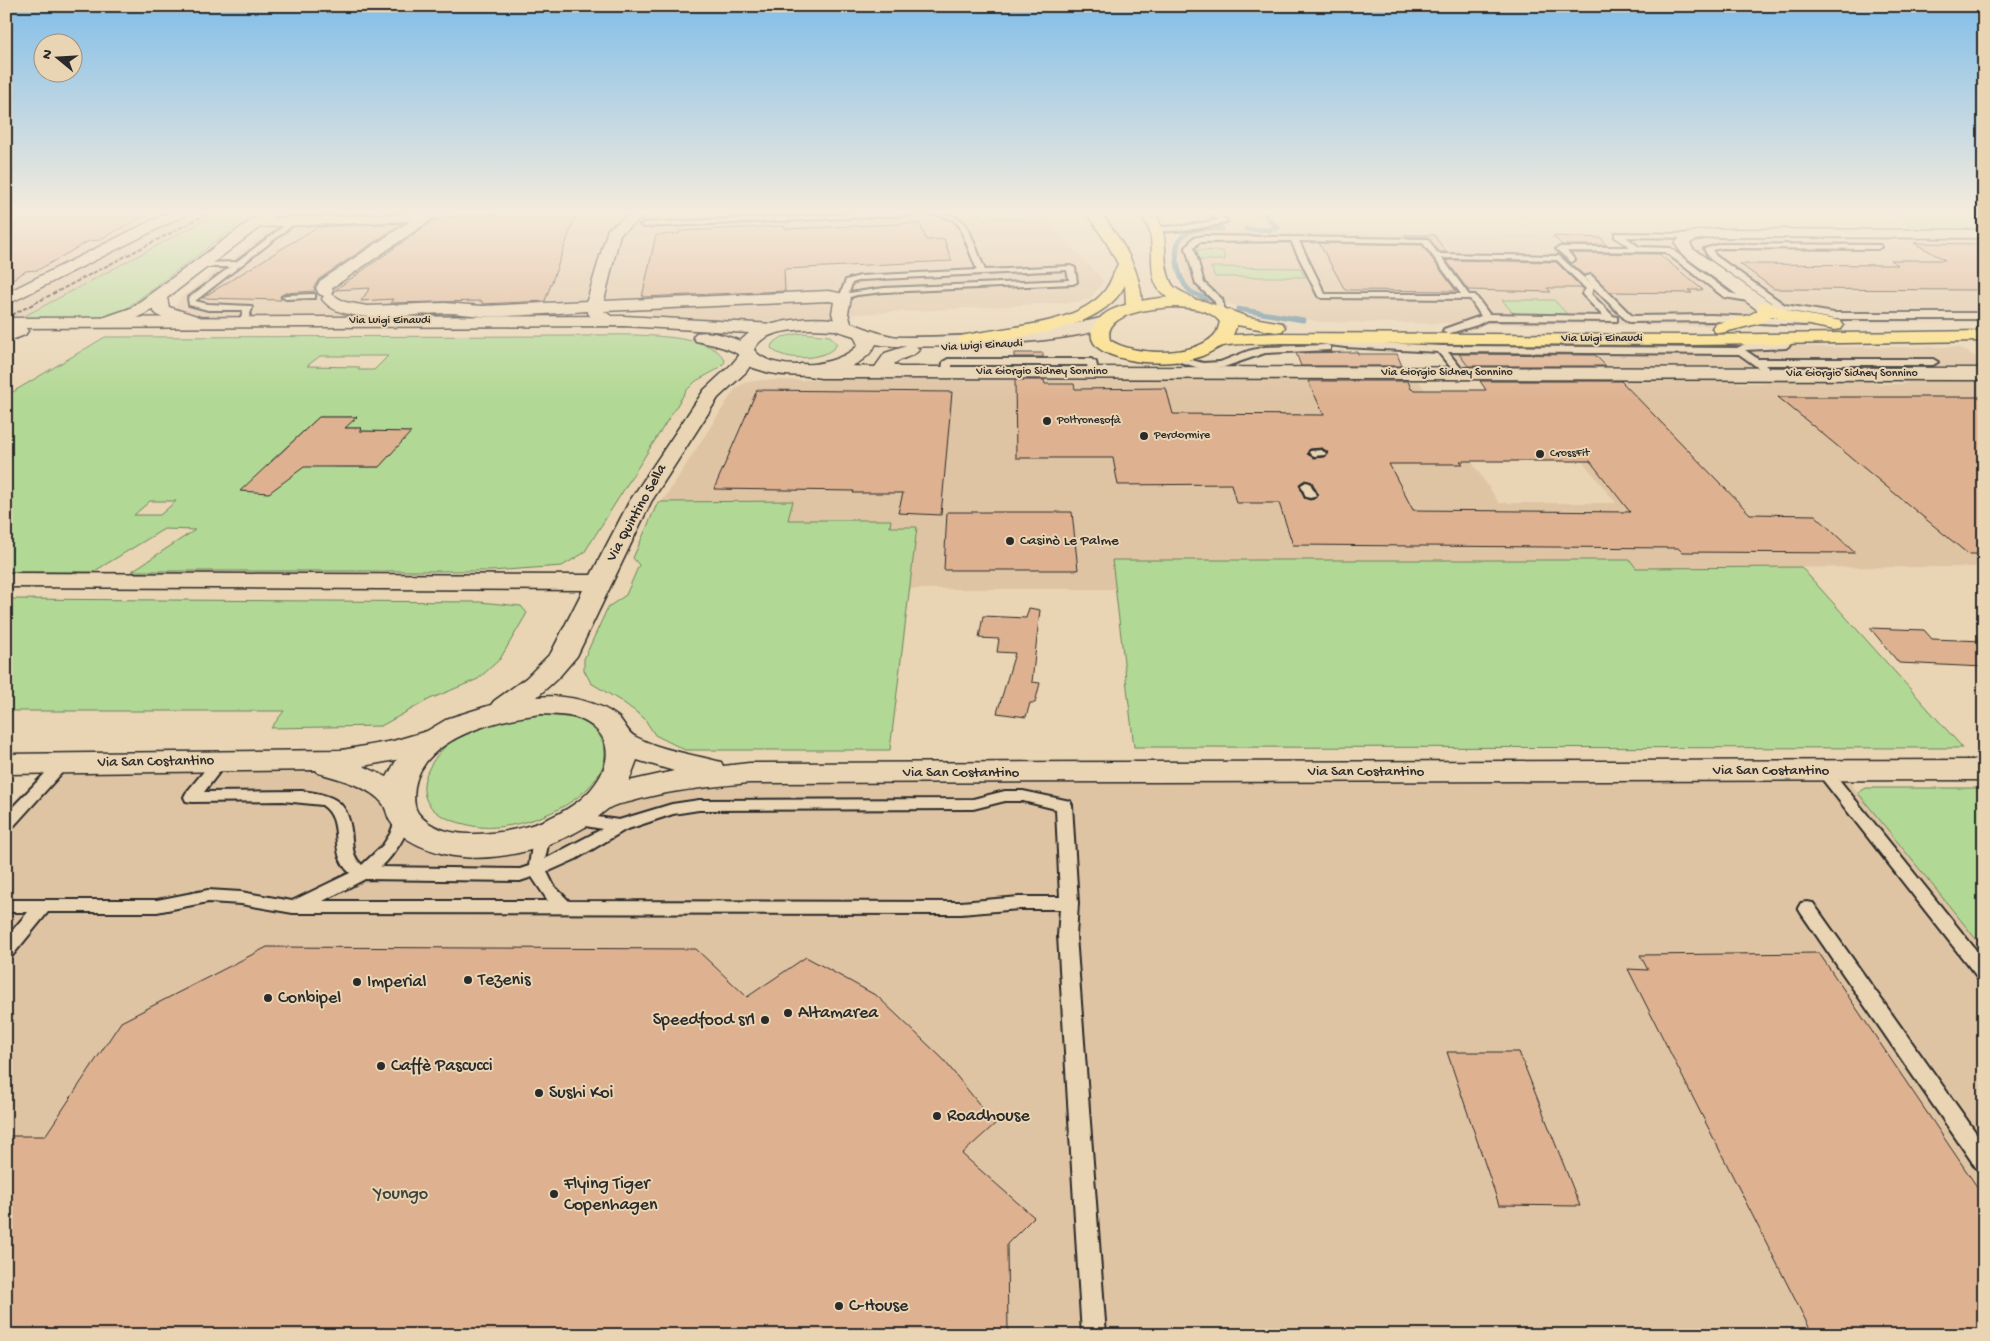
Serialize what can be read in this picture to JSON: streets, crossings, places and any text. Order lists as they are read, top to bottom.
{
  "streets": {
    "main road": ["Via Luigi Einaudi"],
    "street": ["Via Giorgio Sidney Sonnino", "Via Quintino Sella", "Via San Costantino"]
  },
  "crossings": [
    ["Via Luigi Einaudi", "Via Giorgio Sidney Sonnino"],
    ["Via Luigi Einaudi", "Via Quintino Sella"],
    ["Via Quintino Sella", "Via San Costantino"]
  ],
  "parks": ["Youngo"],
  "places": [
    "Poltronesofà",
    "Perdormire",
    "CrossFit",
    "Casinò Le Palme",
    "Tezenis",
    "Imperial",
    "Conbipel",
    "Altamarea",
    "Speedfood srl",
    "Caffè Pascucci",
    "Sushi Koi",
    "Roadhouse",
    "Flying Tiger Copenhagen",
    "C-House"
  ],
  "north": "left"
}
